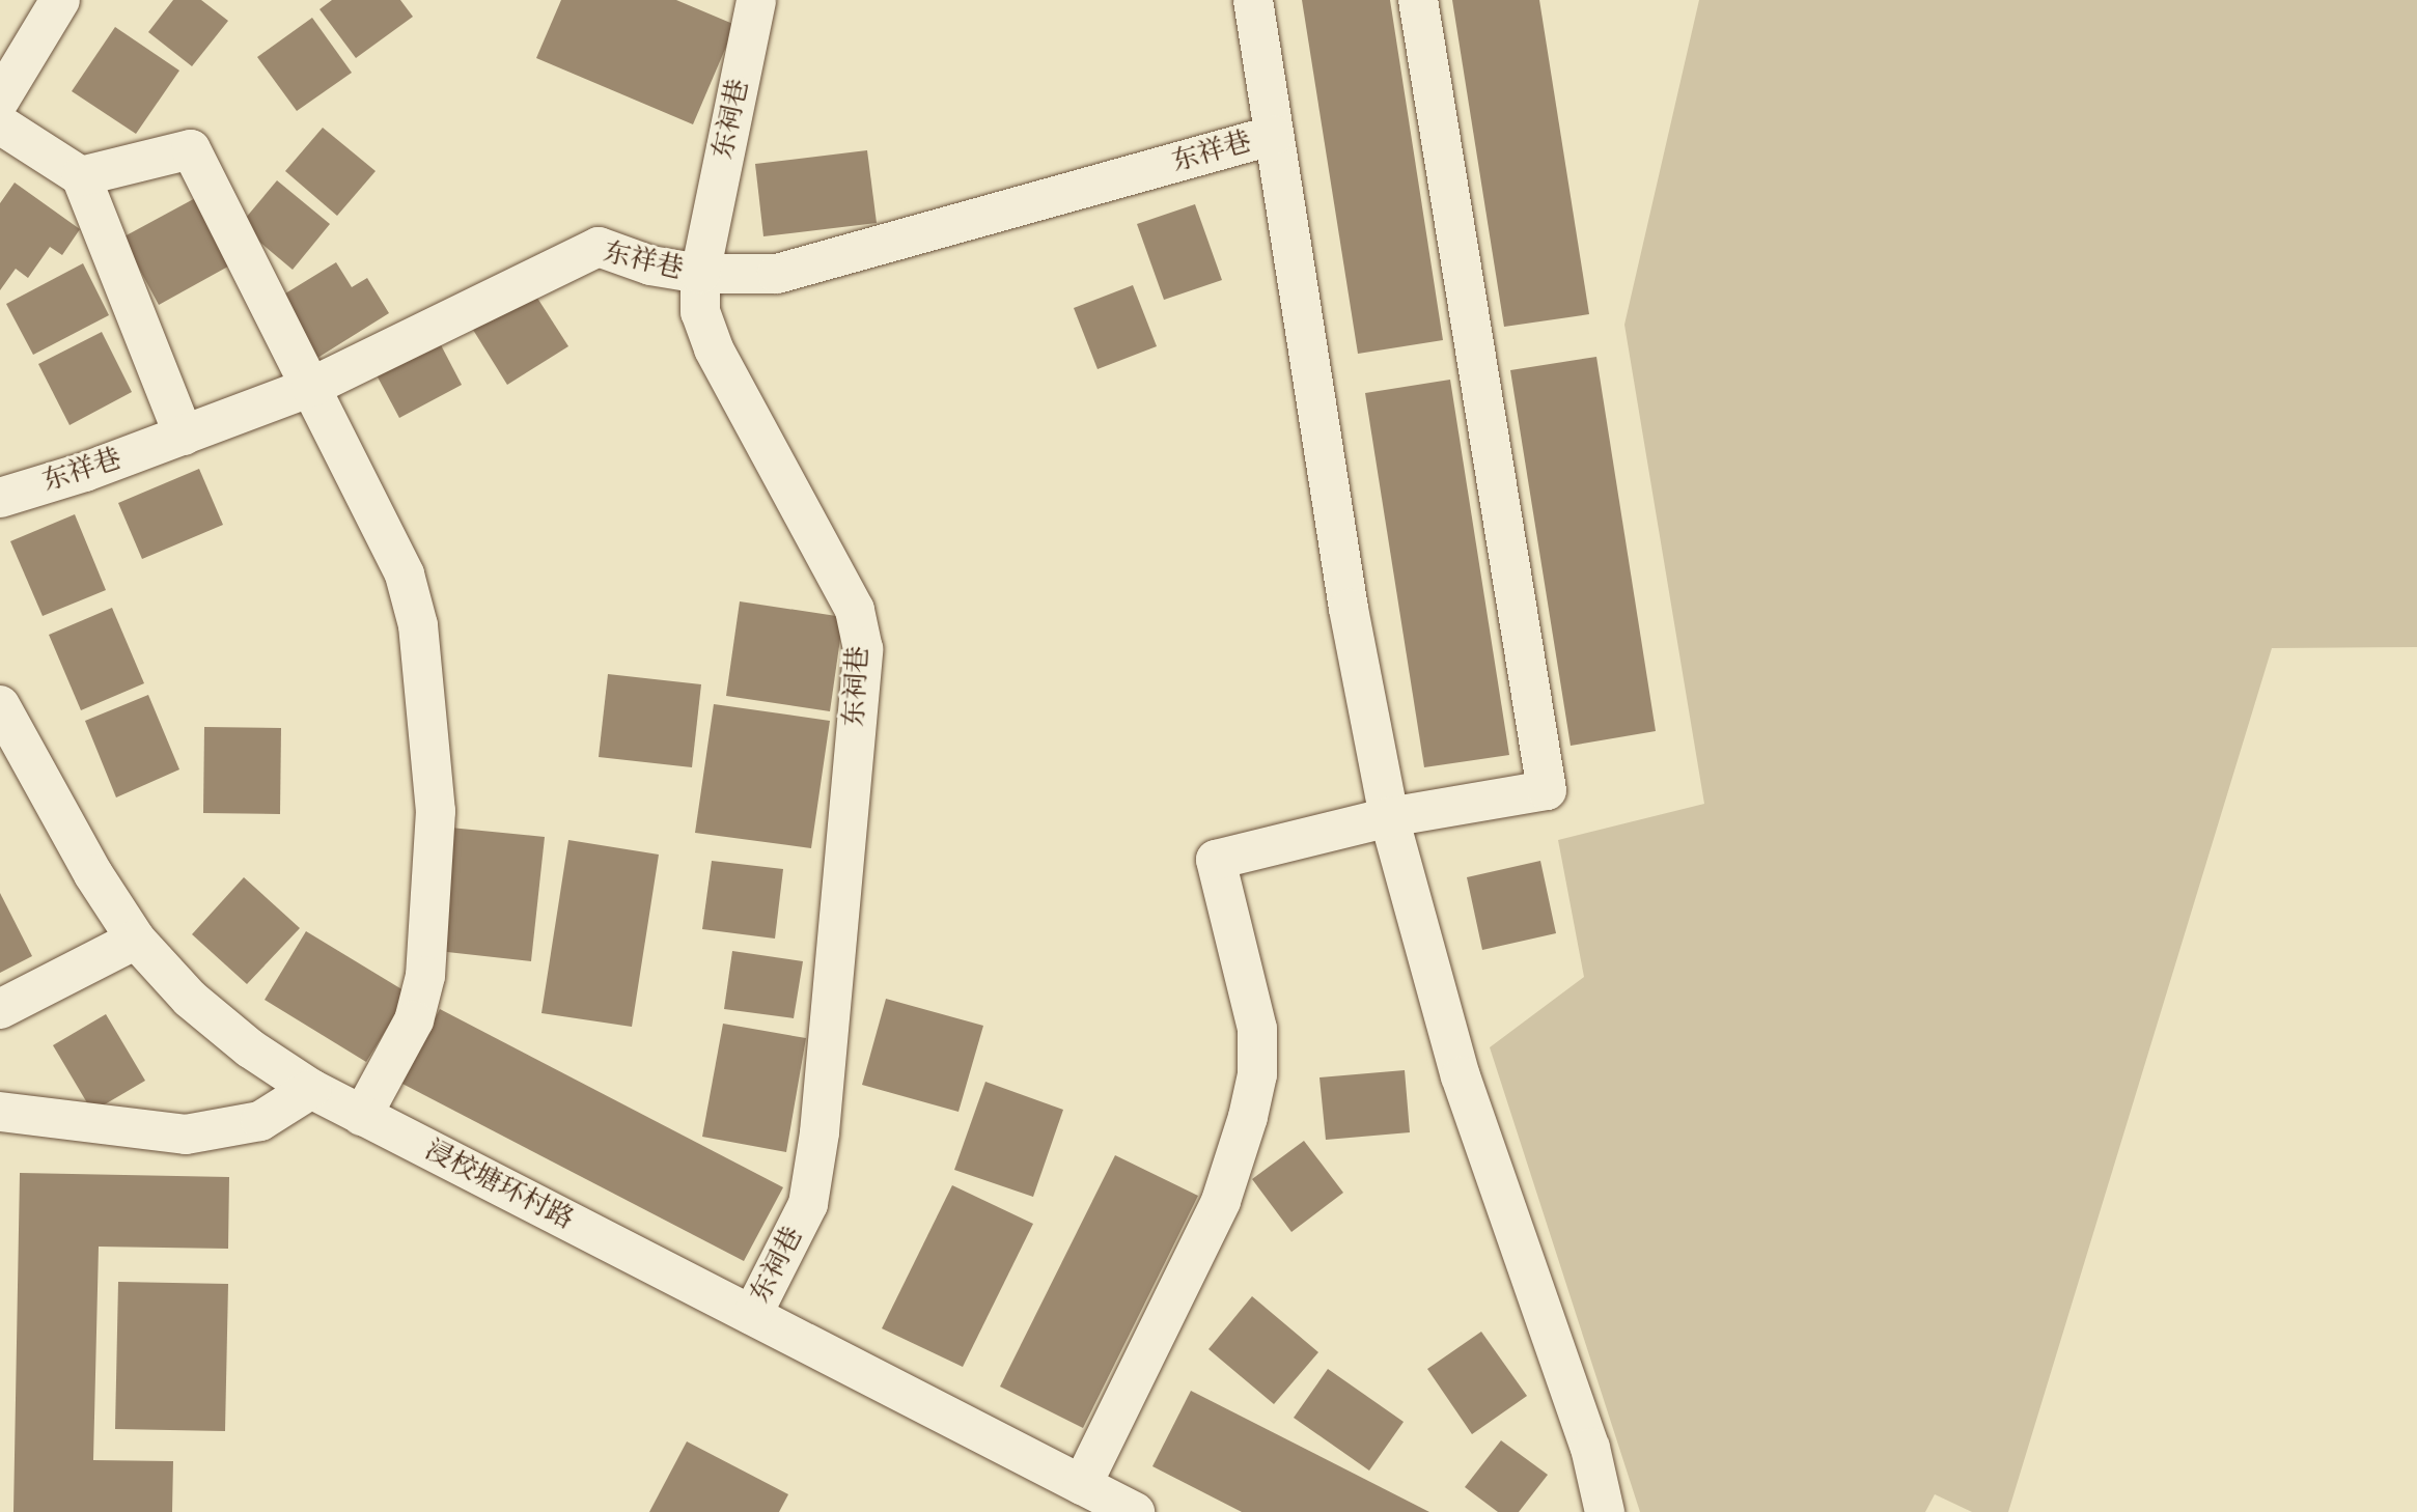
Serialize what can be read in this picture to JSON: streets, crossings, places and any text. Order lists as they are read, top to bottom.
{
  "streets": {
    "street": ["东祠巷", "东祥巷", "浸校塘环村路"]
  },
  "crossings": [
    ["东祠巷", "东祥巷"],
    ["东祠巷", "浸校塘环村路"]
  ]
}
